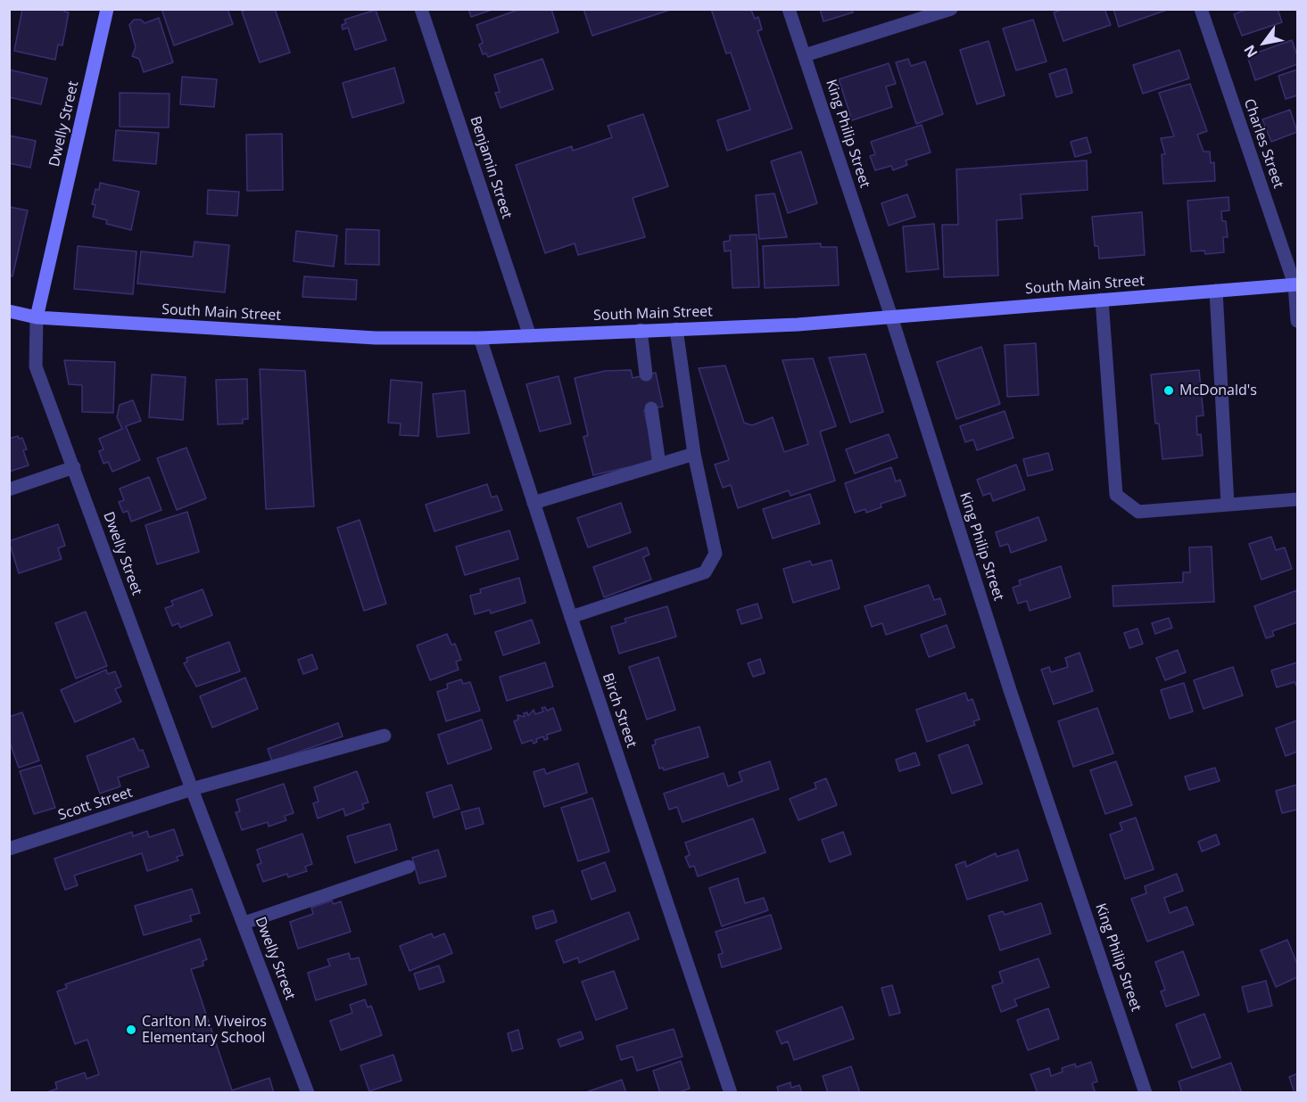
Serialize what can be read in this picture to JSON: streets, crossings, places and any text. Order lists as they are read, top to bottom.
{
  "streets": {
    "main road": ["Dwelly Street", "South Main Street"],
    "street": [
      "King Philip Street",
      "Charles Street",
      "Benjamin Street",
      "Birch Street",
      "Scott Street"
    ]
  },
  "crossings": [
    ["Dwelly Street", "South Main Street"],
    ["Dwelly Street", "Scott Street"],
    ["King Philip Street", "South Main Street"],
    ["Charles Street", "South Main Street"],
    ["Benjamin Street", "South Main Street"],
    ["South Main Street", "Birch Street"]
  ],
  "places": ["McDonald's", "Carlton M. Viveiros Elementary School"],
  "north": "bottom left"
}
